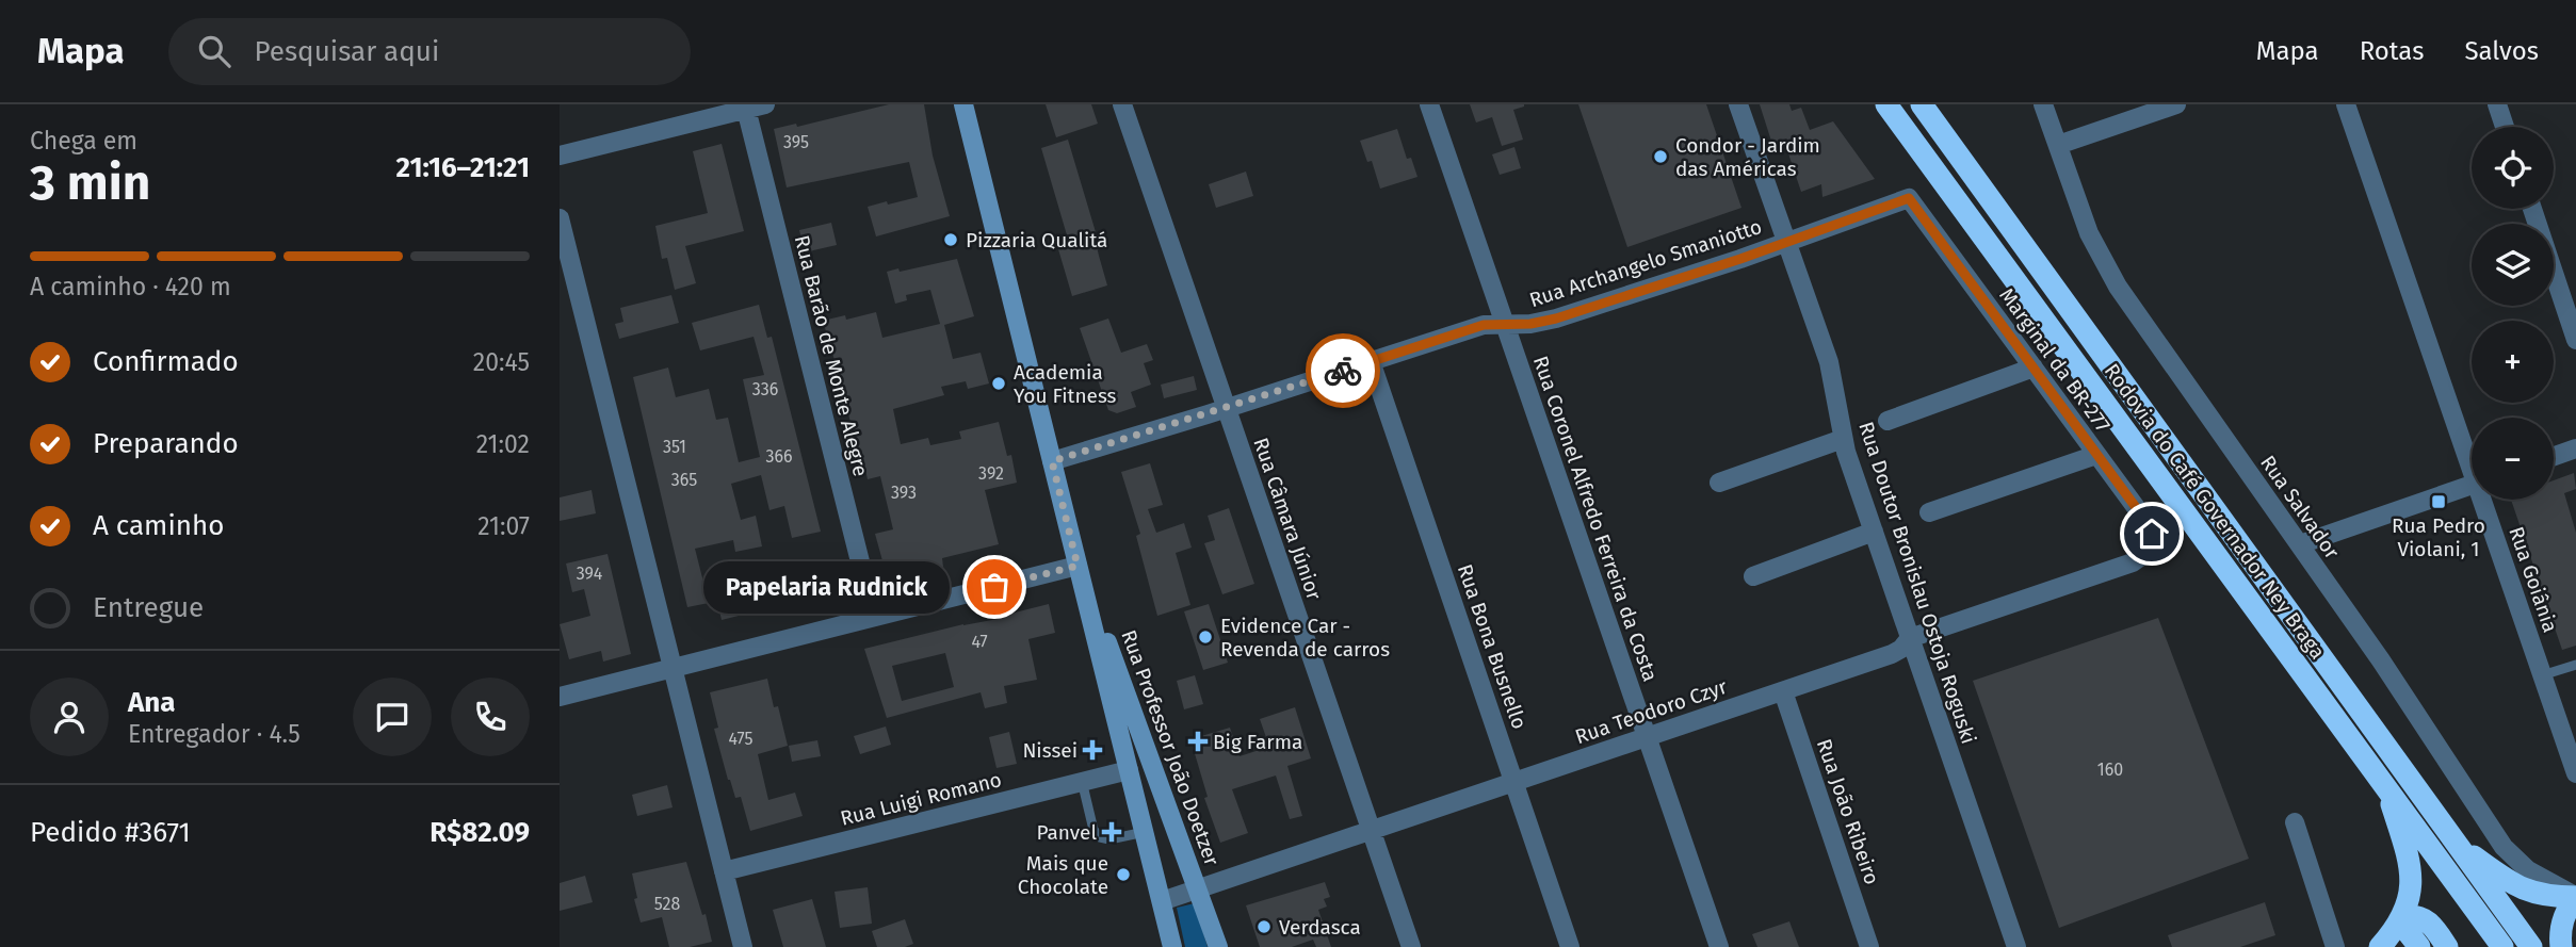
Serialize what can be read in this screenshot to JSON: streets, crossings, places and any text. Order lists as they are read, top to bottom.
{
  "streets": {
    "highway": ["Rodovia do Café Governador Ney Braga"],
    "main road": ["Rua Professor João Doetzer"],
    "street": [
      "Rua Archangelo Smaniotto",
      "Rua Barão de Monte Alegre",
      "Marginal da BR-277",
      "Rua Salvador",
      "Rua Câmara Júnior",
      "Rua Coronel Alfredo Ferreira da Costa",
      "Rua Goiânia",
      "Rua Doutor Bronislau Ostoja Roguski",
      "Rua Bona Busnello",
      "Rua Teodoro Czyr",
      "Rua Luigi Romano",
      "Rua João Ribeiro"
    ]
  },
  "crossings": [
    ["Rua Archangelo Smaniotto", "Marginal da BR-277"],
    ["Rua Archangelo Smaniotto", "Rua Câmara Júnior"],
    ["Rua Archangelo Smaniotto", "Rua Coronel Alfredo Ferreira da Costa"],
    ["Rua Archangelo Smaniotto", "Rua Doutor Bronislau Ostoja Roguski"],
    ["Rua Archangelo Smaniotto", "Rua Bona Busnello"],
    ["Rua Archangelo Smaniotto", "Rua Professor João Doetzer"],
    ["Marginal da BR-277", "Rua Teodoro Czyr"],
    ["Rua Câmara Júnior", "Rua Teodoro Czyr"],
    ["Rua Coronel Alfredo Ferreira da Costa", "Rua Teodoro Czyr"],
    ["Rua Doutor Bronislau Ostoja Roguski", "Rua Teodoro Czyr"],
    ["Rua Bona Busnello", "Rua Teodoro Czyr"],
    ["Rua Teodoro Czyr", "Rua Professor João Doetzer"],
    ["Rua Teodoro Czyr", "Rua João Ribeiro"],
    ["Rua Professor João Doetzer", "Rua Luigi Romano"]
  ],
  "places": {
    "other": [
      "Condor - Jardim das Américas",
      "Pizzaria Qualitá",
      "Academia You Fitness",
      "Papelaria Rudnick",
      "Evidence Car - Revenda de carros",
      "Mais que Chocolate",
      "Verdasca"
    ],
    "transit": ["Rua Pedro Violani, 1"],
    "health": ["Big Farma", "Nissei", "Panvel"]
  },
  "house_numbers": [
    "395",
    "336",
    "351",
    "366",
    "392",
    "365",
    "393",
    "394",
    "47",
    "475",
    "160",
    "528"
  ],
  "page": {
    "header": "Mapa",
    "search": "Pesquisar aqui",
    "nav": ["Mapa", "Rotas", "Salvos"],
    "heading": ["3 min", "Chega em", "21:16–21:21"],
    "panel": [
      "Ana",
      "Entregador · 4.5",
      "Pedido #3671",
      "R$82.09"
    ],
    "map_buttons": ["+", "−"],
    "bar": "A caminho · 420 m",
    "list": [
      ["Confirmado", "20:45"],
      ["Preparando", "21:02"],
      ["A caminho", "21:07"],
      "Entregue"
    ],
    "bubble": "Papelaria Rudnick"
  }
}
